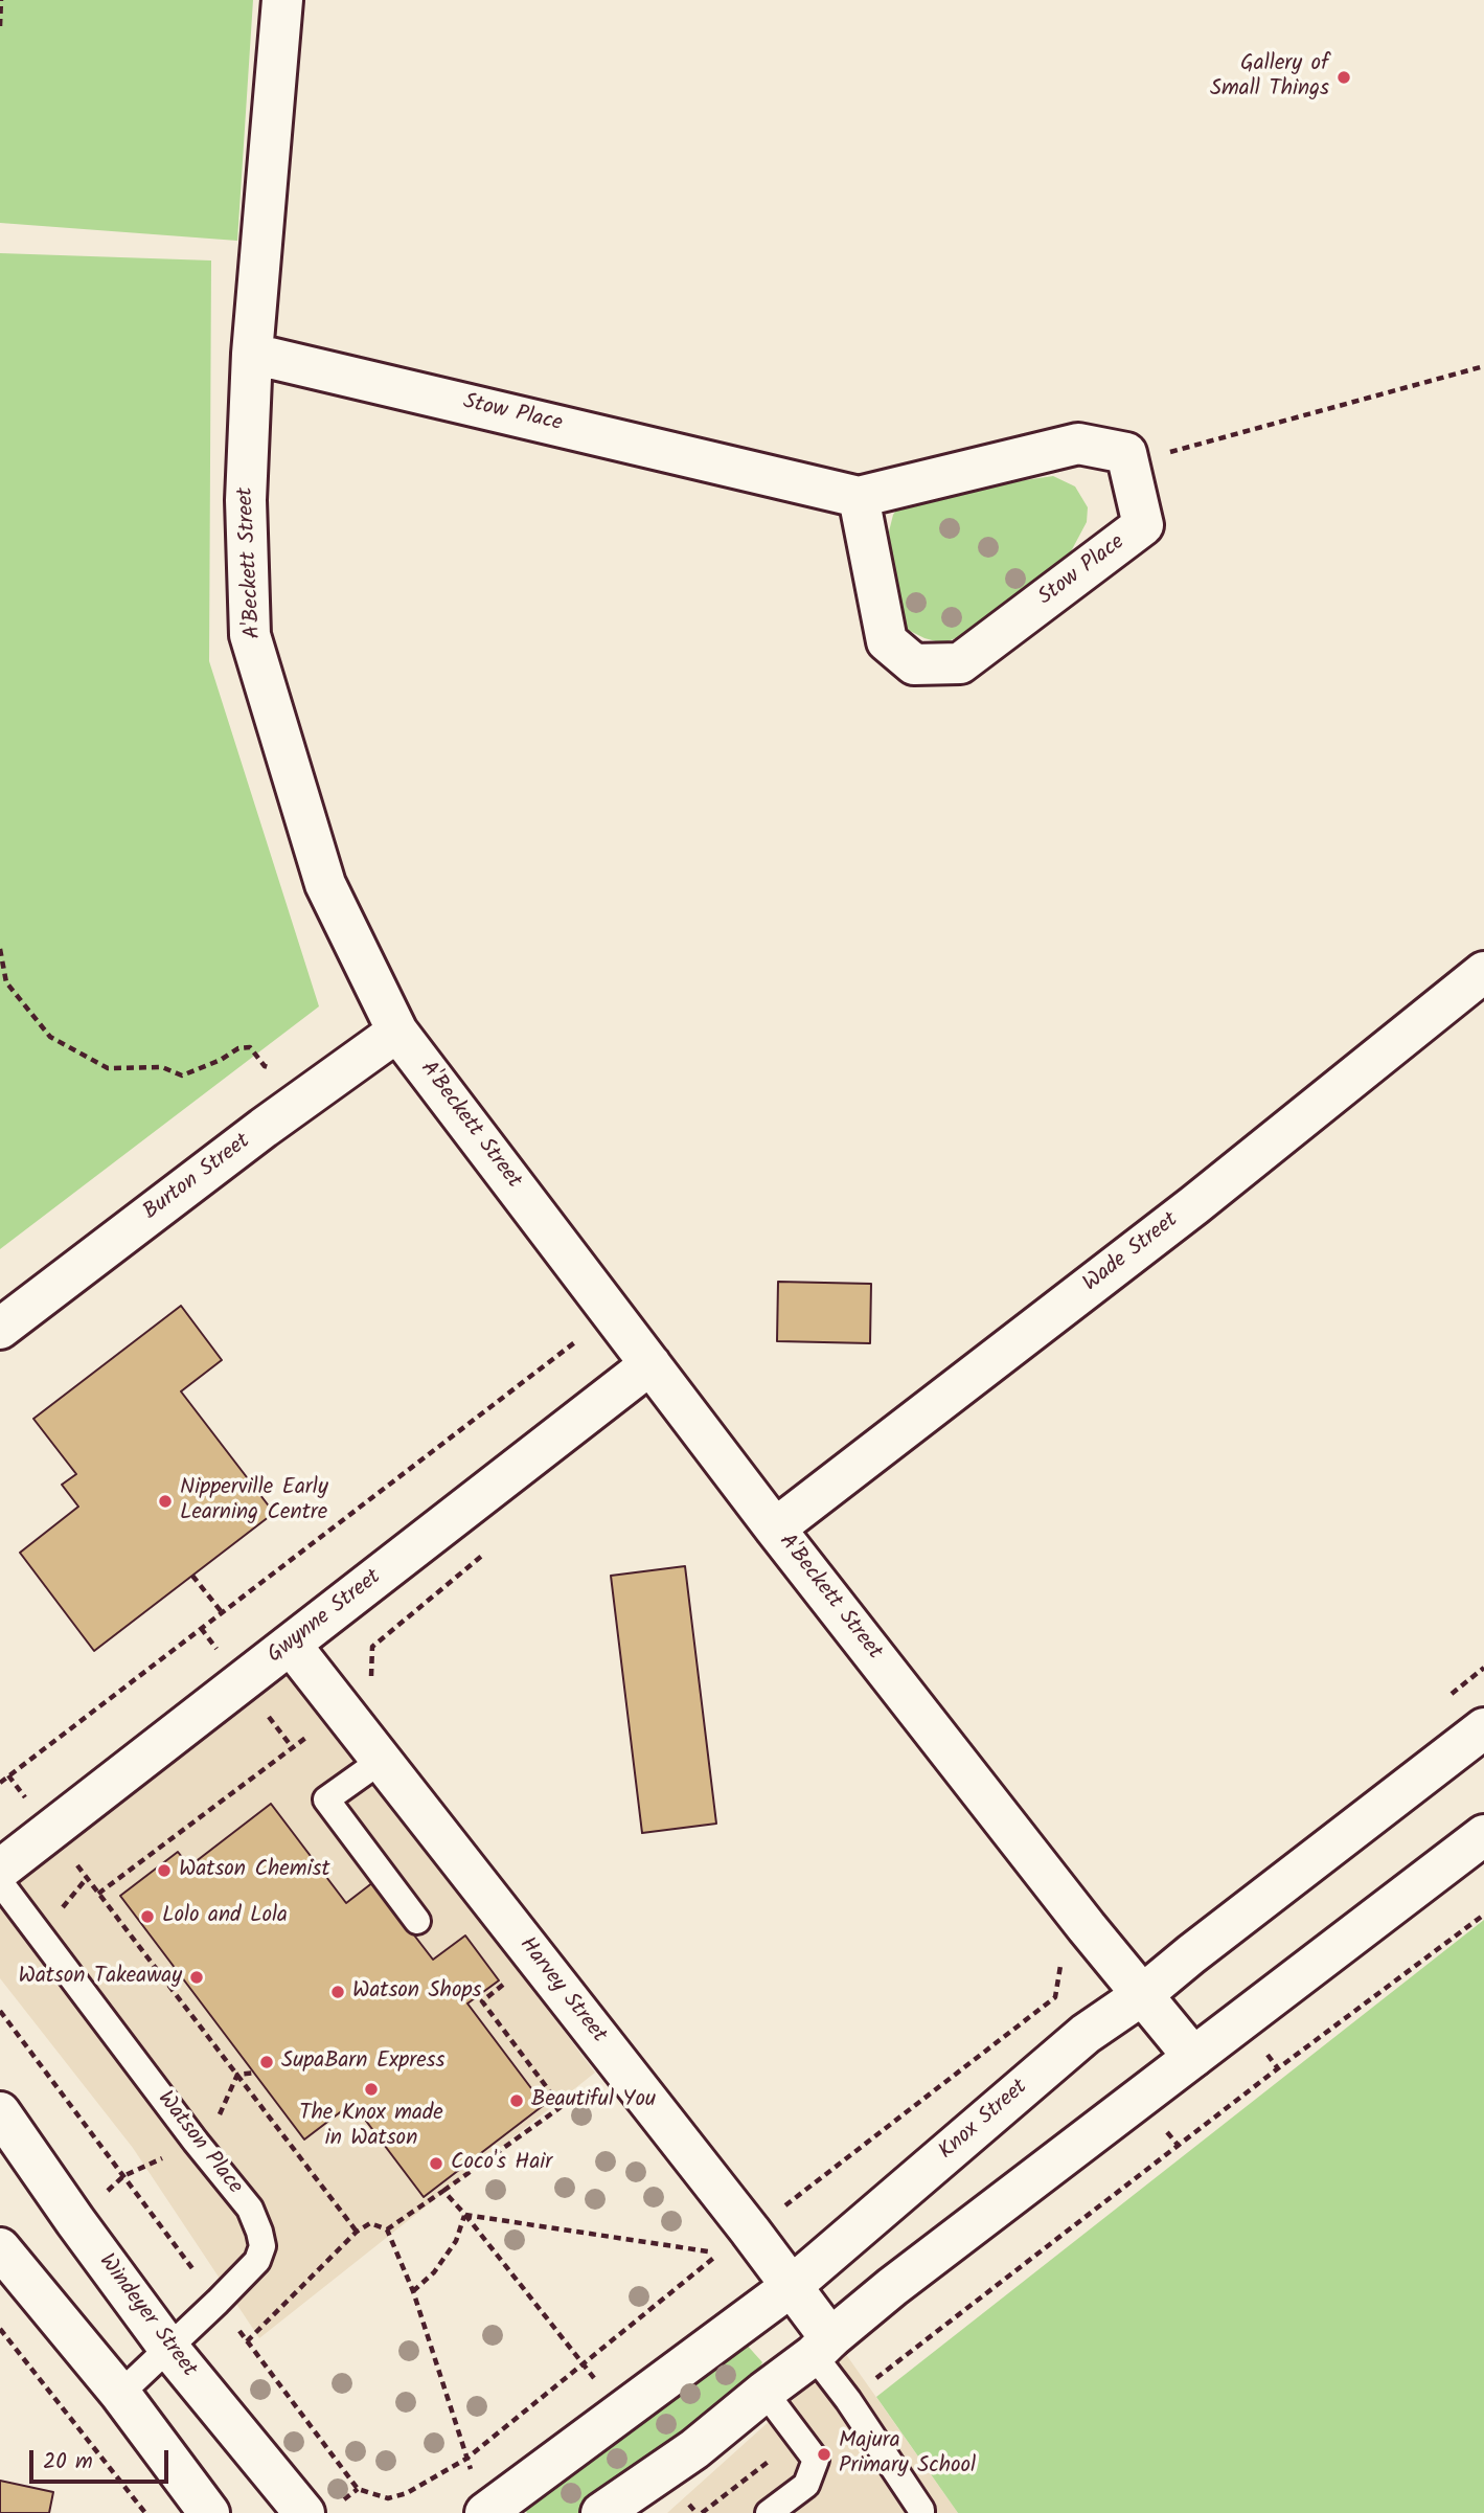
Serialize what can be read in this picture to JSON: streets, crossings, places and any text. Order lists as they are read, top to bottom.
{
  "streets": {
    "street": [
      "Stow Place",
      "A'Beckett Street",
      "Burton Street",
      "Wade Street",
      "Gwynne Street",
      "Harvey Street",
      "Knox Street",
      "Windeyer Street"
    ],
    "lane": ["Watson Place"]
  },
  "crossings": [
    ["Stow Place", "A'Beckett Street"],
    ["A'Beckett Street", "Burton Street"],
    ["A'Beckett Street", "Wade Street"],
    ["A'Beckett Street", "Gwynne Street"],
    ["A'Beckett Street", "Knox Street"],
    ["Gwynne Street", "Harvey Street"],
    ["Harvey Street", "Knox Street"],
    ["Watson Place", "Windeyer Street"]
  ],
  "places": [
    "Gallery of Small Things",
    "Nipperville Early Learning Centre",
    "Watson Chemist",
    "Lolo and Lola",
    "Watson Takeaway",
    "Watson Shops",
    "SupaBarn Express",
    "The Knox made in Watson",
    "Beautiful You",
    "Coco's Hair",
    "Majura Primary School"
  ],
  "scale_bar": "20 m"
}
